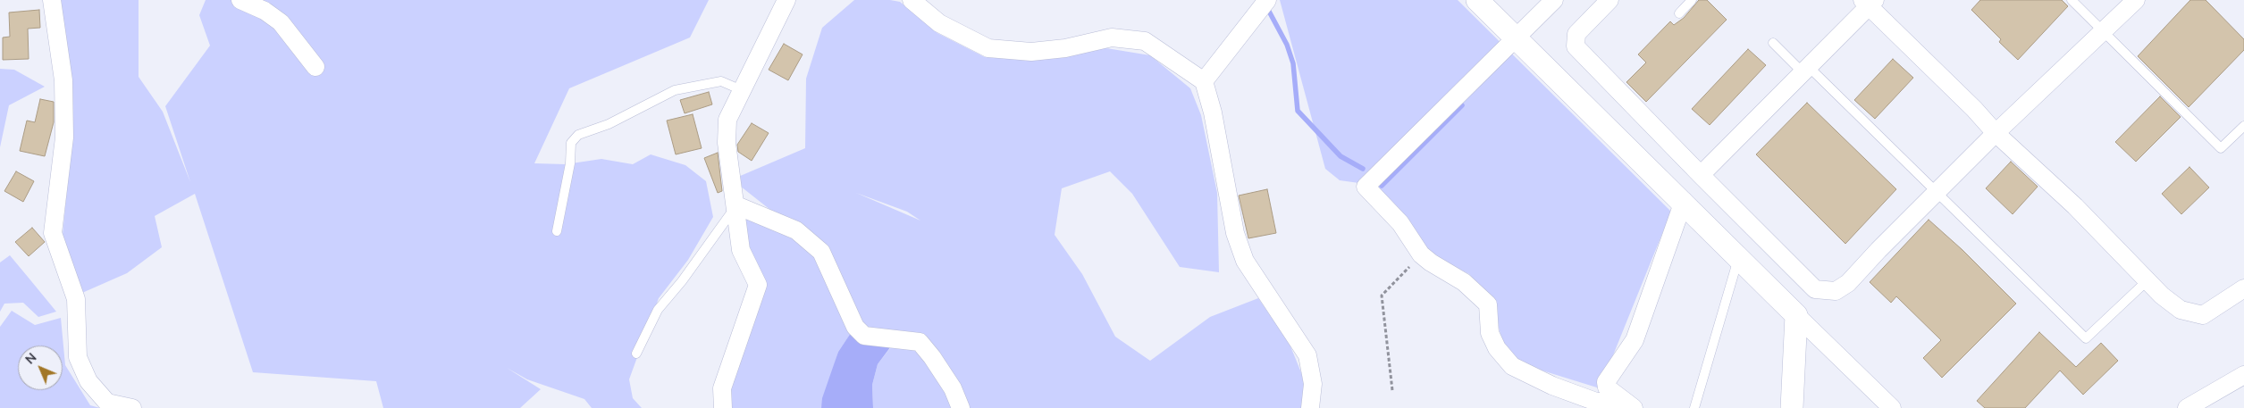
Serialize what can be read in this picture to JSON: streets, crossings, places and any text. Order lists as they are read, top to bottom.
{
  "north": "top left"
}
